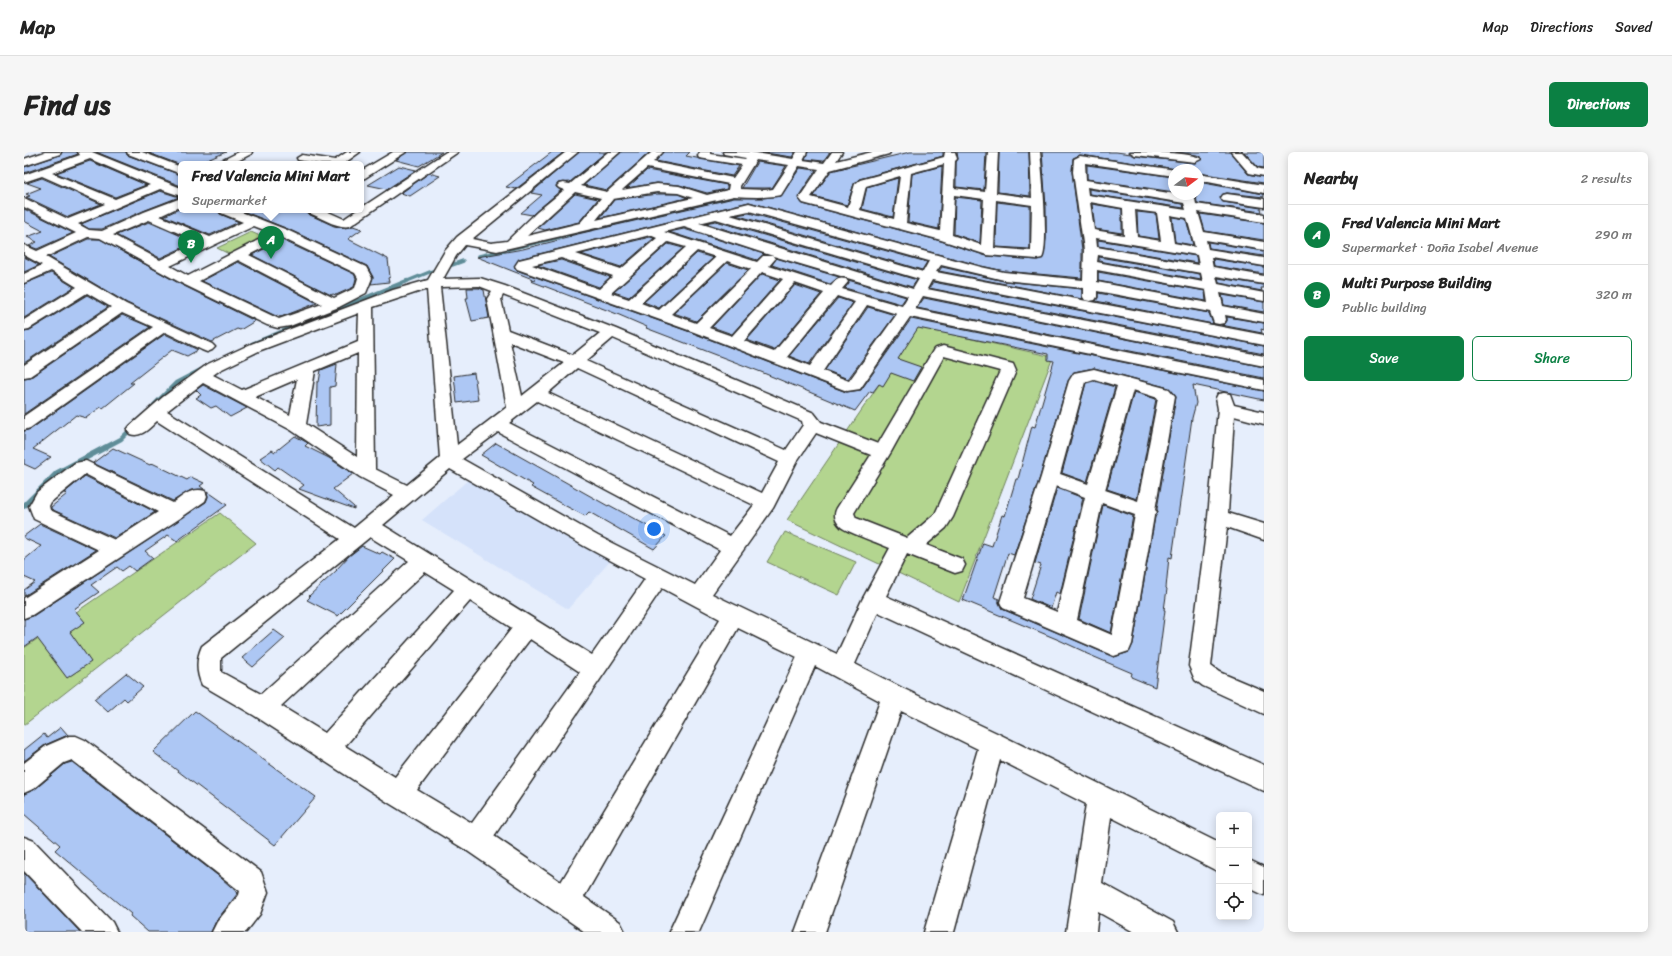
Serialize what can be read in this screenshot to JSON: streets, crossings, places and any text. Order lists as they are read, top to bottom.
{
  "north": "right",
  "page": {
    "header": "Map",
    "nav": ["Map", "Directions", "Saved"],
    "title": "Find us",
    "buttons": [
      "Directions",
      ["Save", "Share"]
    ],
    "heading": ["Nearby", "2 results"],
    "popup": ["Fred Valencia Mini Mart", "Supermarket"],
    "list": [
      {
        "mark": "A",
        "name": "Fred Valencia Mini Mart",
        "note": "Supermarket · Doña Isabel Avenue",
        "value": "290 m"
      },
      {
        "mark": "B",
        "name": "Multi Purpose Building",
        "note": "Public building",
        "value": "320 m"
      }
    ],
    "pins": ["A", "B"],
    "map_buttons": ["+", "−"]
  }
}
